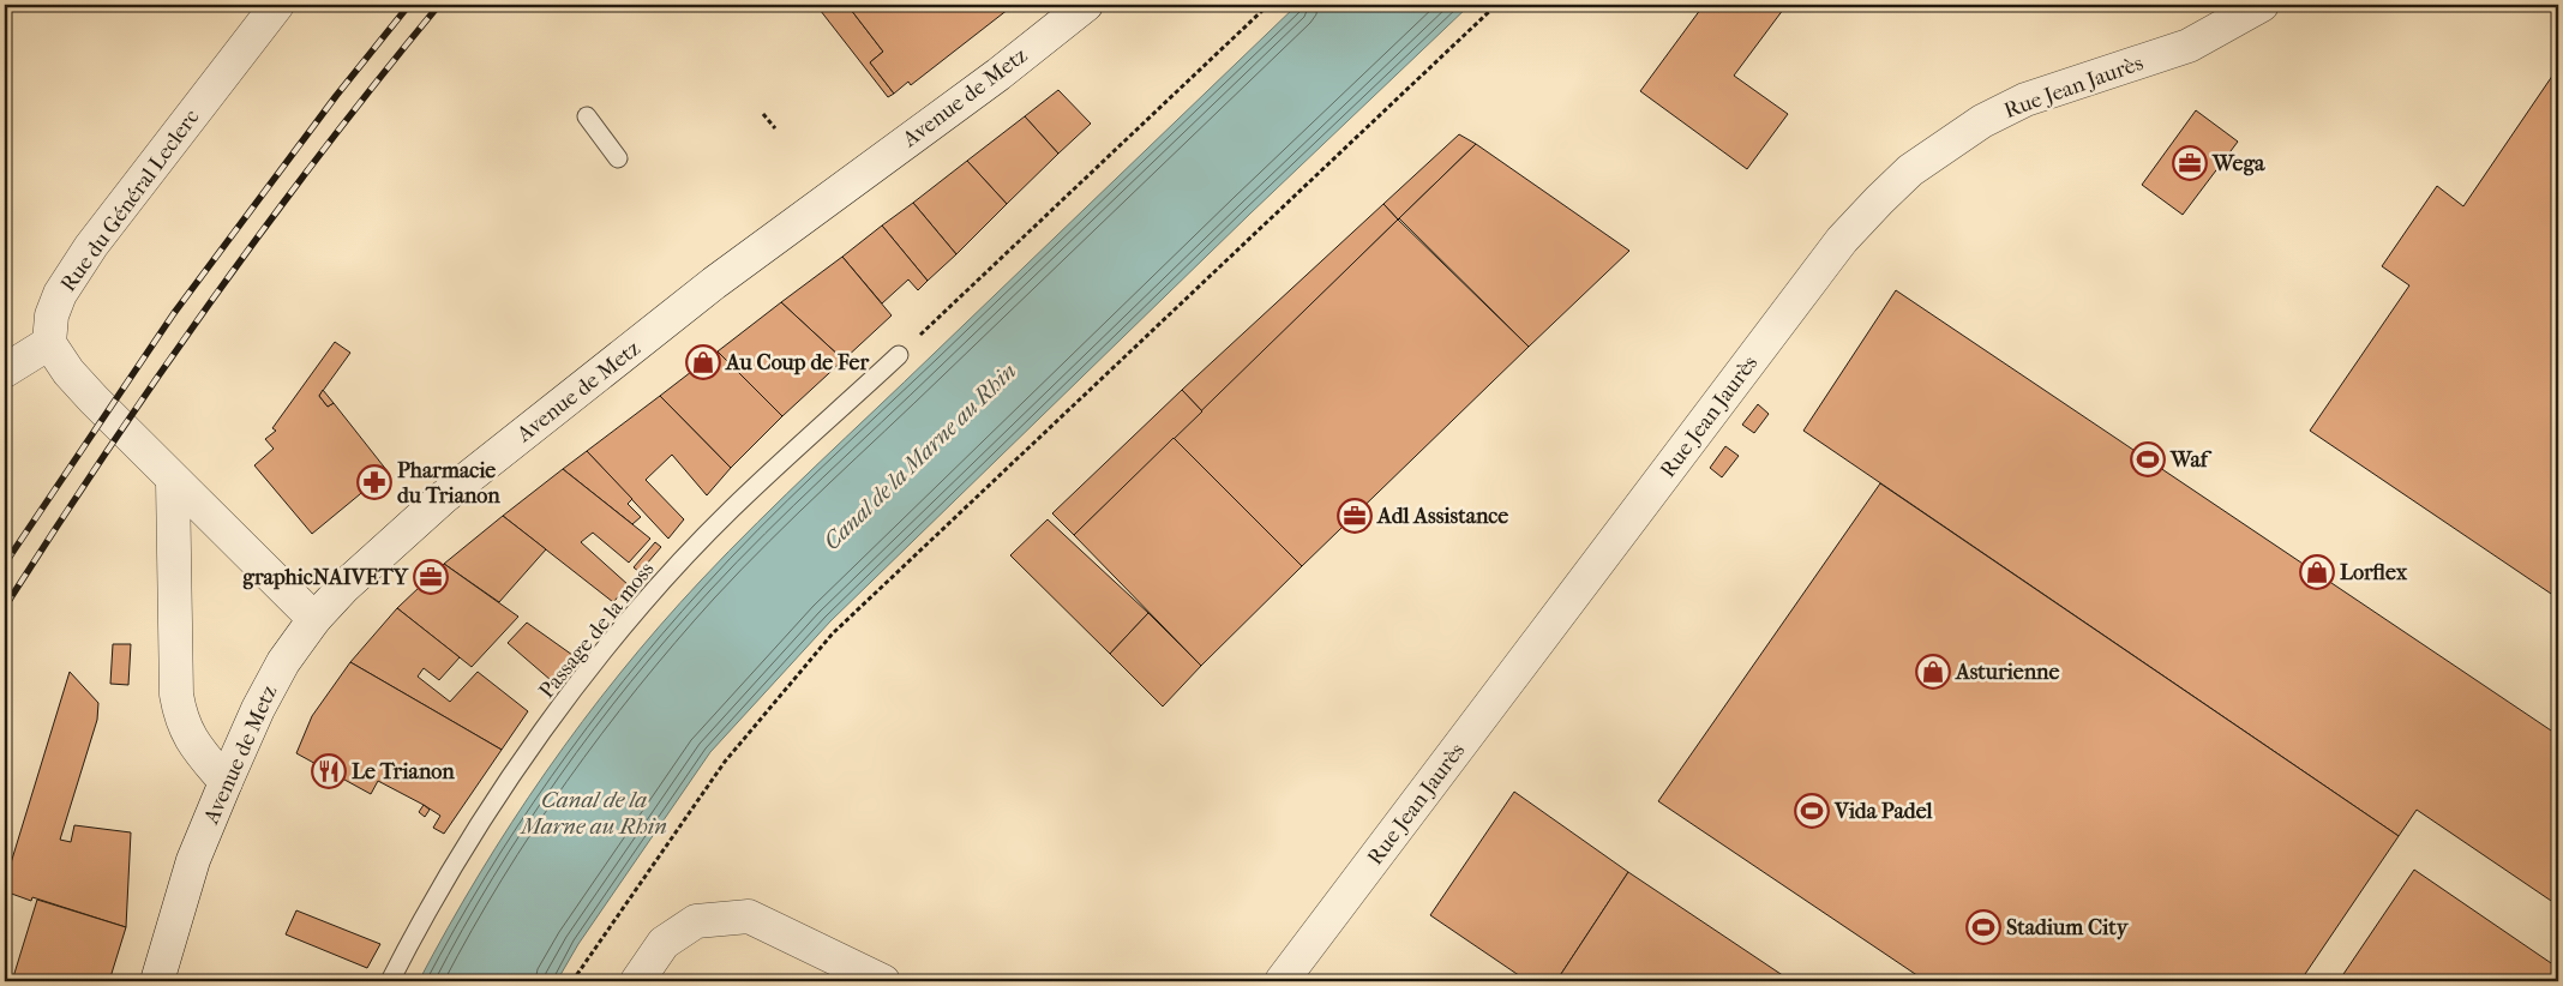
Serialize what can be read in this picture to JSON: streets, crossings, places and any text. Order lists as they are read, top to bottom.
{
  "streets": {
    "street": ["Rue Jean Jaurès", "Avenue de Metz", "Rue du Général Leclerc"],
    "lane": ["Passage de la moss"]
  },
  "water": ["Canal de la Marne au Rhin"],
  "places": {
    "office": ["Wega", "Adl Assistance", "graphicNAIVETY"],
    "shop": ["Au Coup de Fer", "Lorflex", "Asturienne"],
    "sports": ["Waf", "Vida Padel", "Stadium City"],
    "pharmacy": ["Pharmacie du Trianon"],
    "restaurant": ["Le Trianon"]
  }
}
